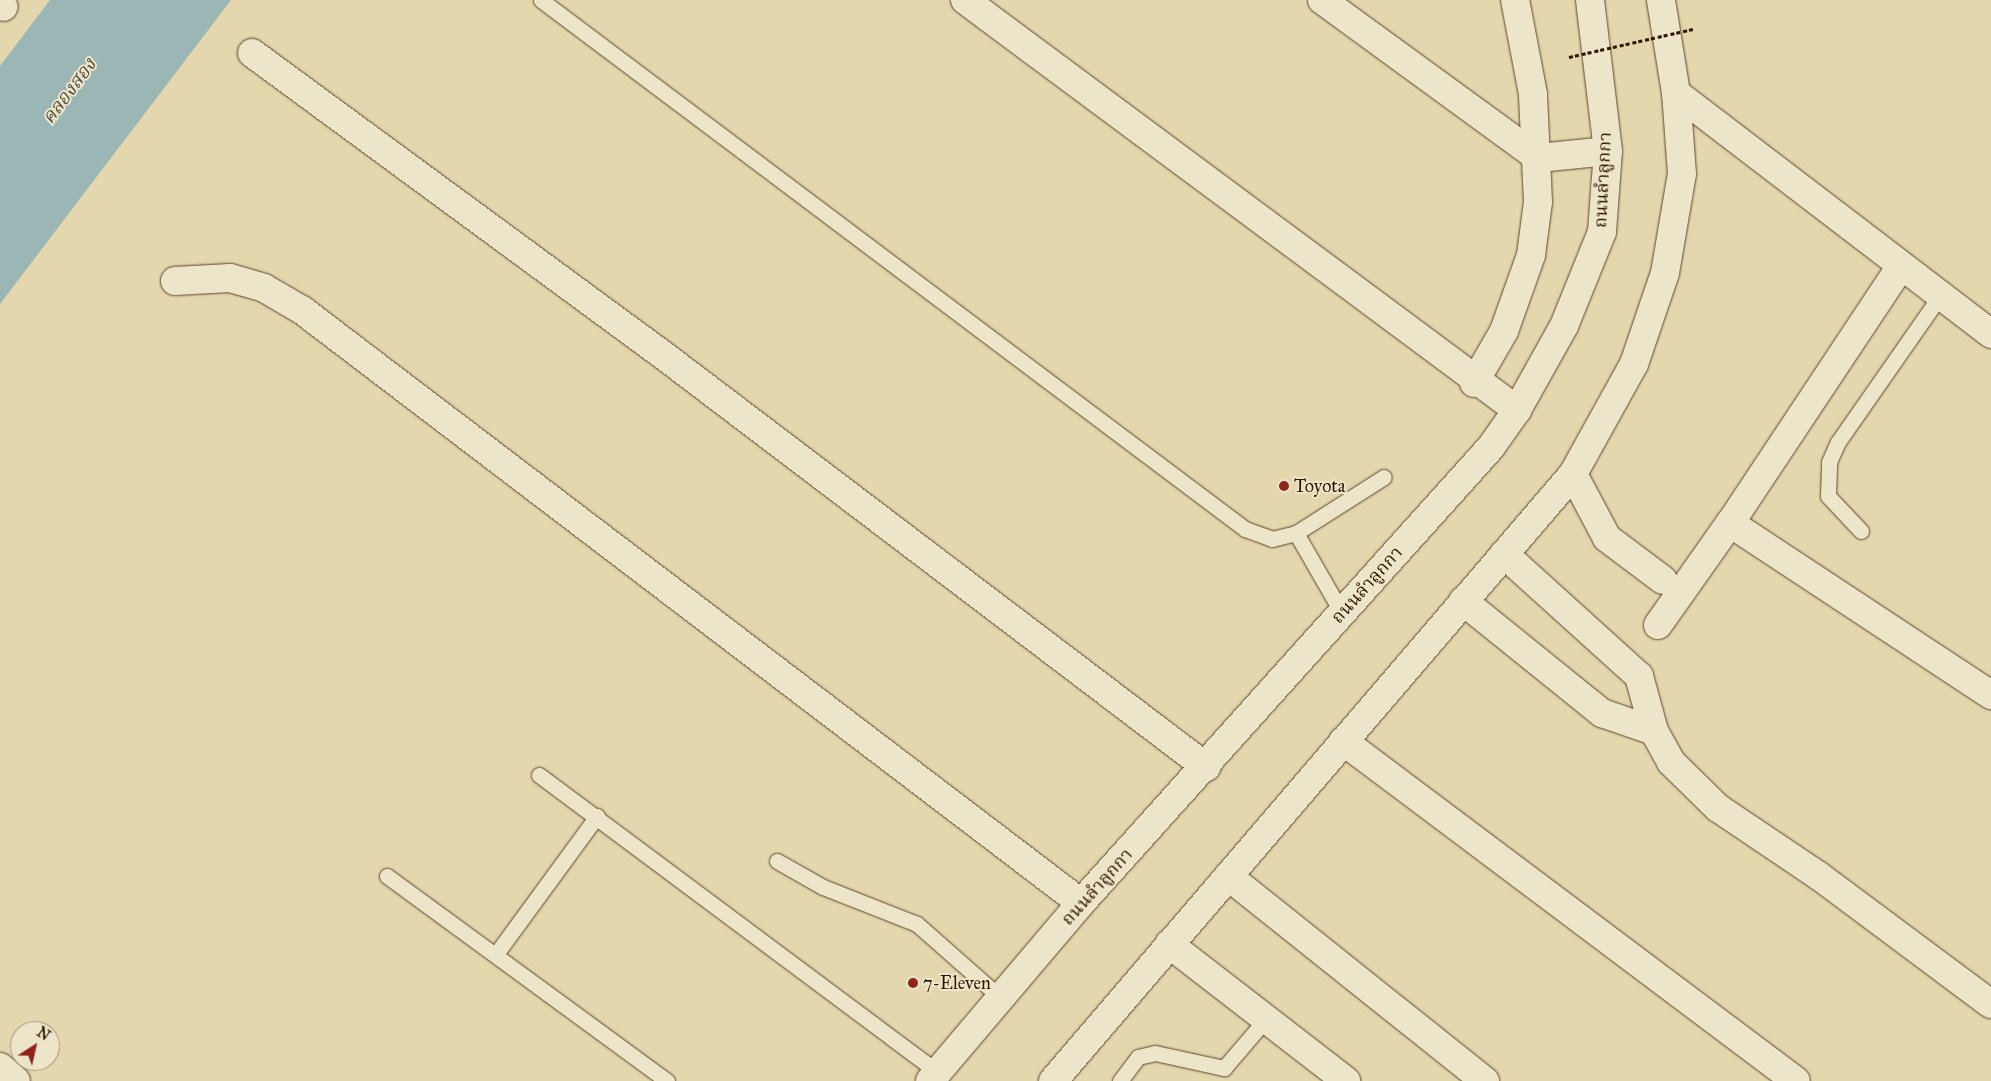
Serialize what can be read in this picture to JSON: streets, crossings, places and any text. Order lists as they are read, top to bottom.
{
  "streets": {
    "street": ["ถนนลำลูกกา"]
  },
  "water": ["คลองสอง"],
  "places": ["Toyota", "7-Eleven"],
  "north": "top right"
}
